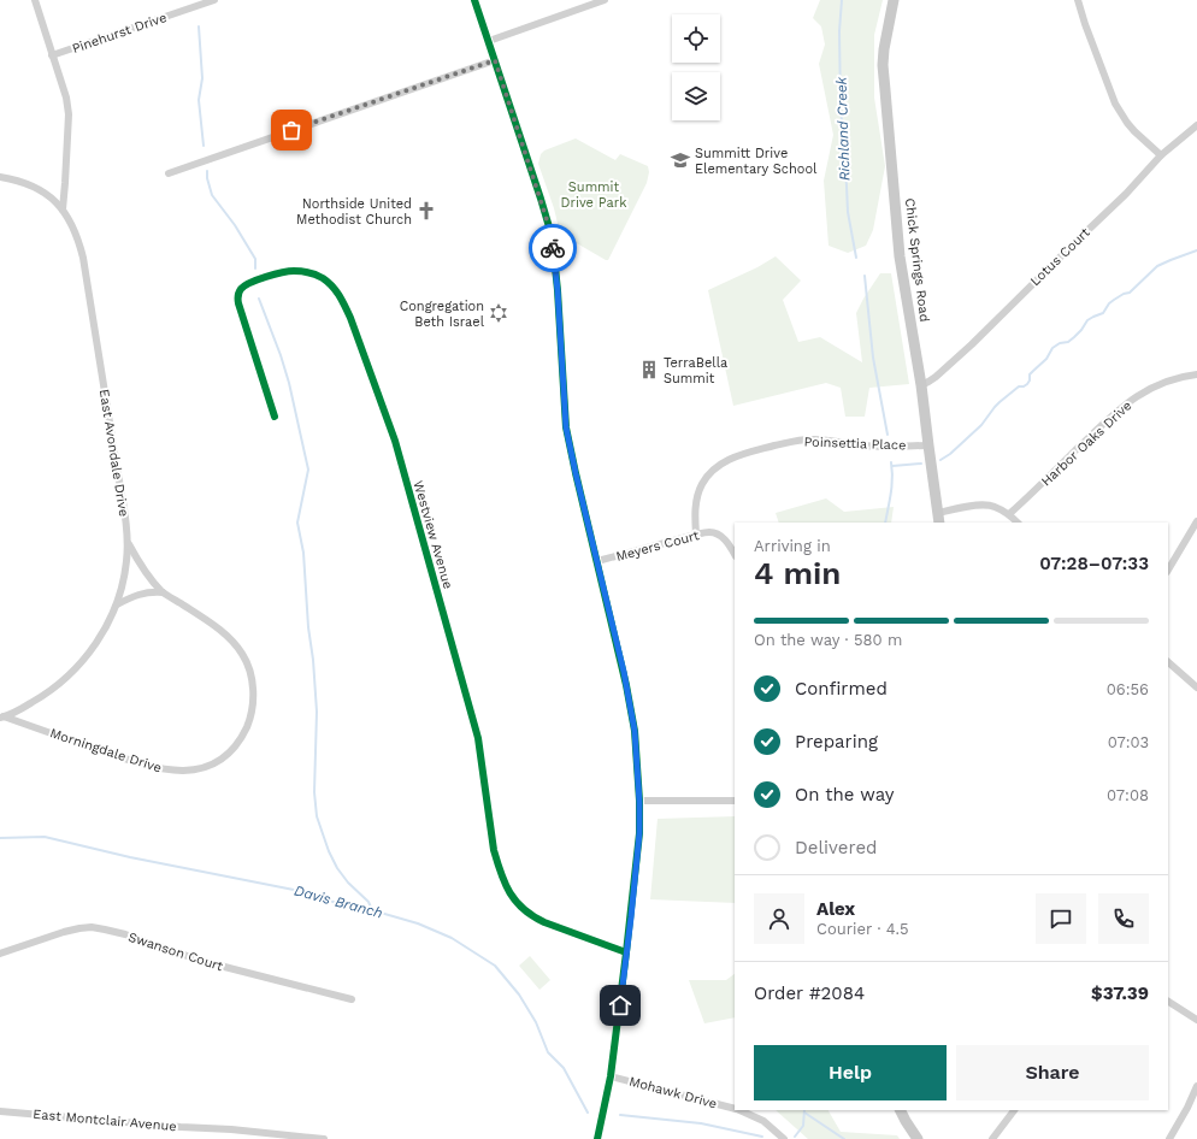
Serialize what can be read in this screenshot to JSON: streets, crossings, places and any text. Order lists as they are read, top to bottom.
{
  "streets": {
    "street": [
      "Pinehurst Drive",
      "Lotus Court",
      "Chick Springs Road",
      "Poinsettia Place",
      "Harbor Oaks Drive",
      "East Avondale Drive",
      "Westview Avenue",
      "Meyers Court",
      "Morningdale Drive",
      "Swanson Court",
      "Mohawk Drive",
      "East Montclair Avenue"
    ]
  },
  "crossings": [
    ["Lotus Court", "Chick Springs Road"],
    ["Chick Springs Road", "Poinsettia Place"],
    ["Poinsettia Place", "Meyers Court"],
    ["East Avondale Drive", "Morningdale Drive"]
  ],
  "water": ["Richland Creek", "Davis Branch"],
  "parks": ["Summit Drive Park"],
  "places": {
    "school or university": ["Summitt Drive Elementary School"],
    "church": ["Northside United Methodist Church"],
    "synagogue": ["Congregation Beth Israel"],
    "building": ["TerraBella Summit"]
  },
  "page": {
    "heading": ["4 min", "Arriving in", "07:28–07:33"],
    "panel": [
      "Alex",
      "Courier · 4.5",
      "Order #2084",
      "$37.39"
    ],
    "bar": "On the way · 580 m",
    "list": [
      ["Confirmed", "06:56"],
      ["Preparing", "07:03"],
      ["On the way", "07:08"],
      "Delivered"
    ],
    "buttons": ["Help", "Share"]
  }
}
